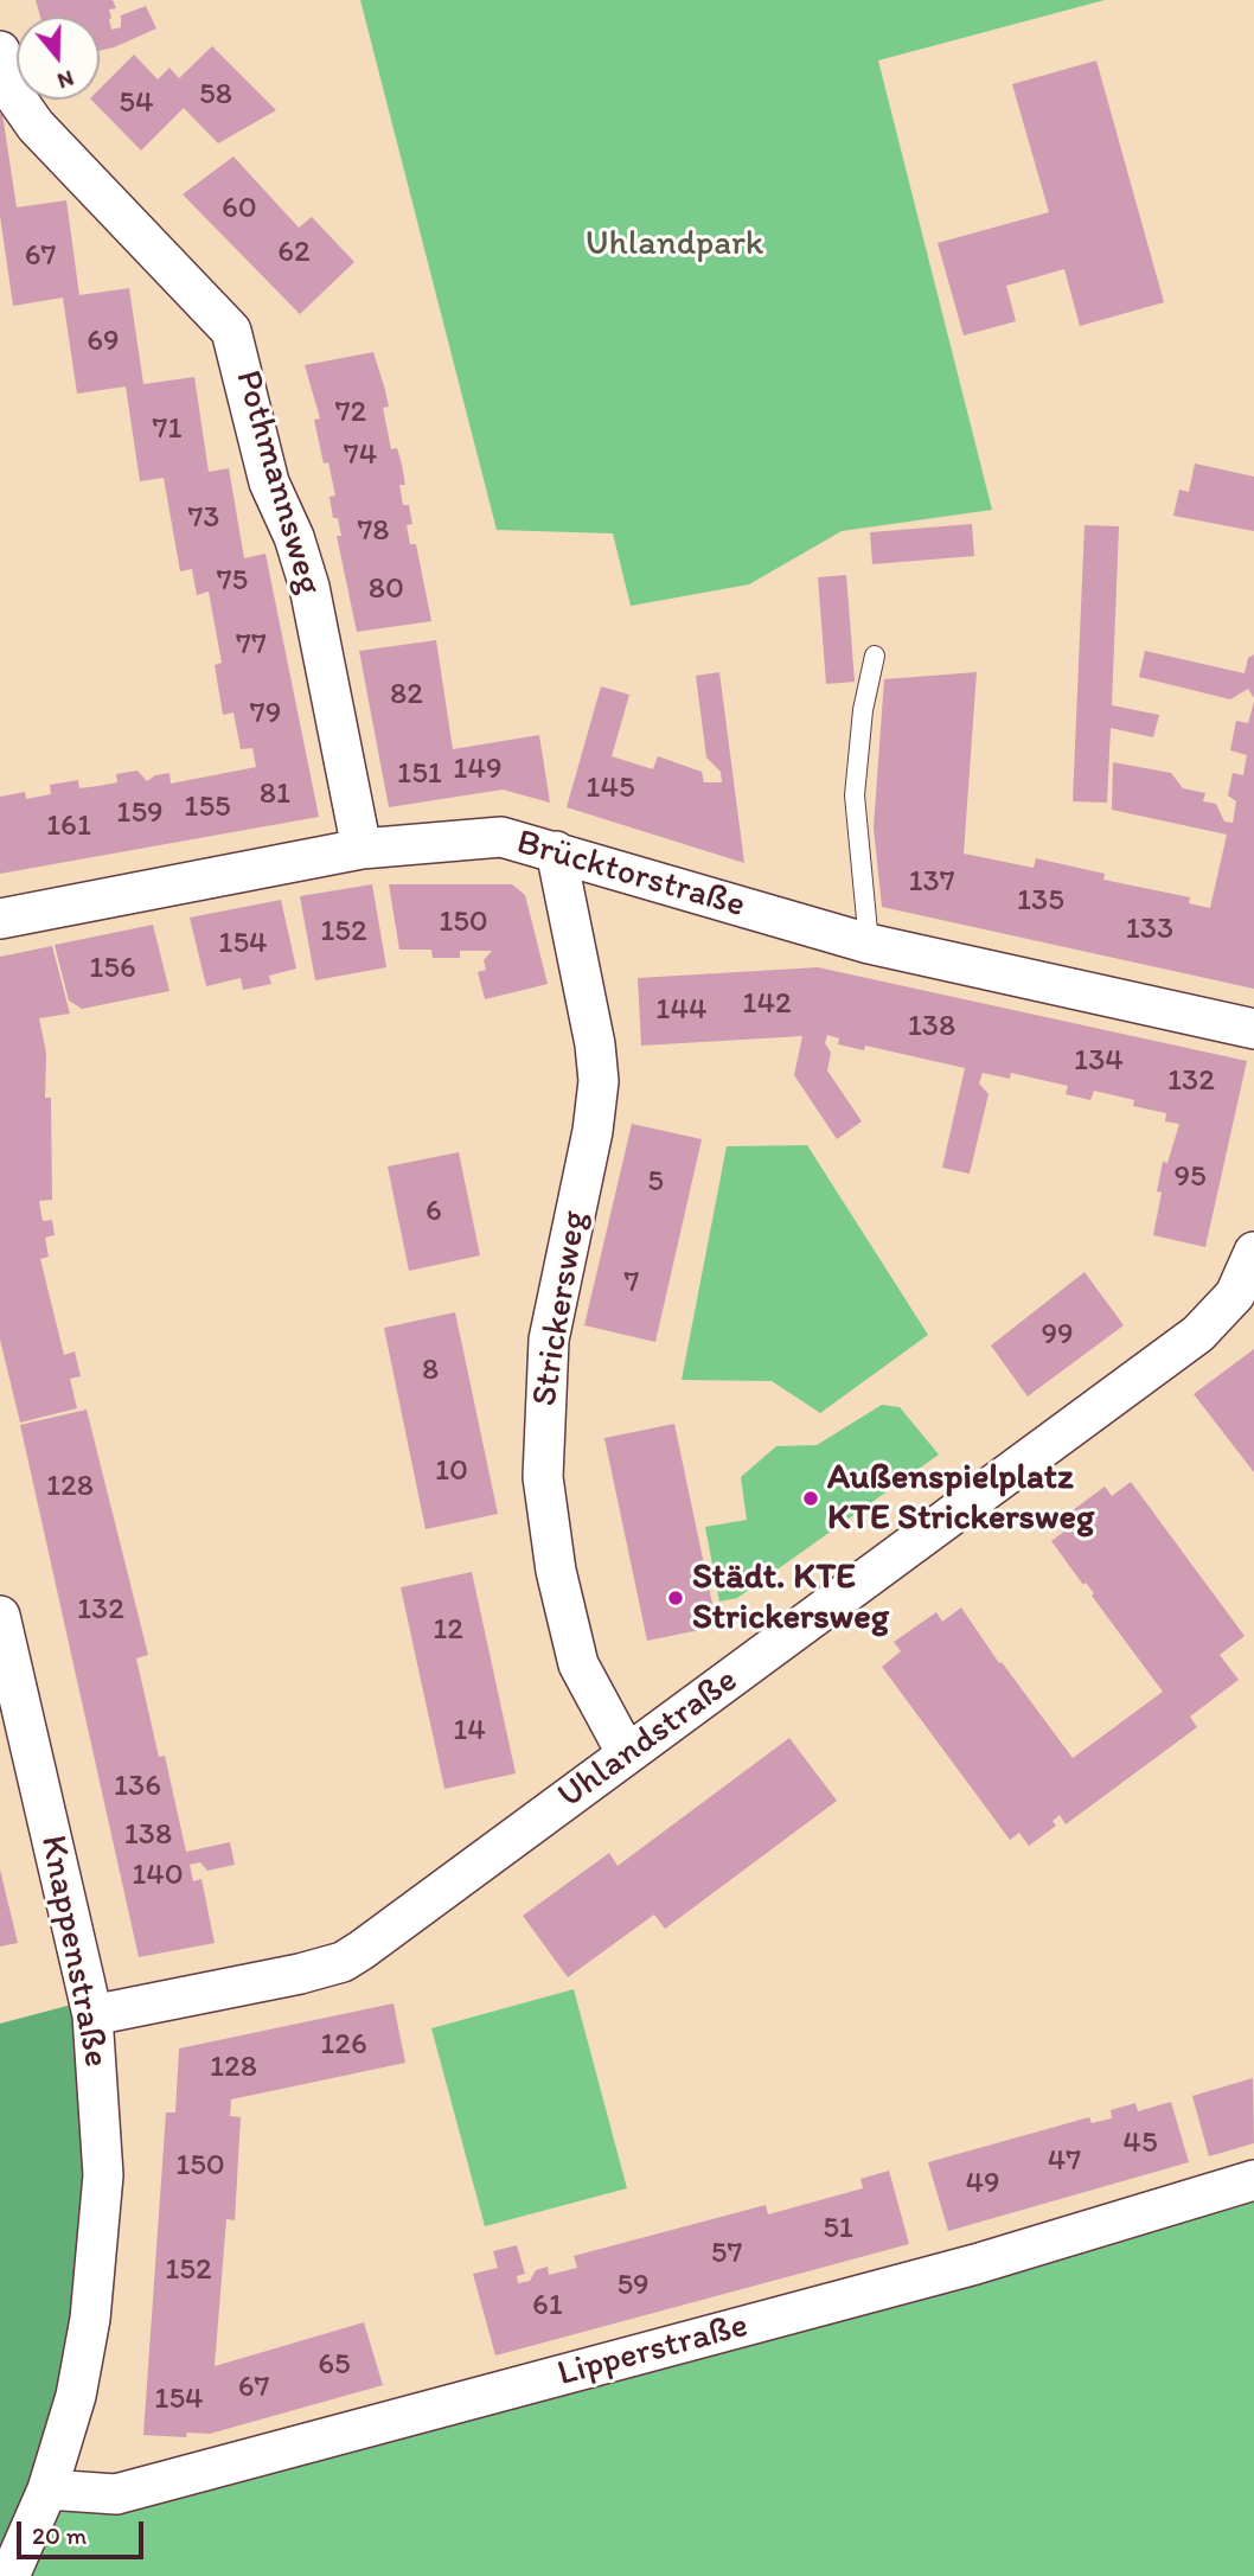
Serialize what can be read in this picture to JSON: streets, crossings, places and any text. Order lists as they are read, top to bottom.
{
  "streets": {
    "street": [
      "Pothmannsweg",
      "Brücktorstraße",
      "Strickersweg",
      "Uhlandstraße",
      "Knappenstraße",
      "Lipperstraße"
    ]
  },
  "crossings": [
    ["Pothmannsweg", "Brücktorstraße"],
    ["Brücktorstraße", "Strickersweg"],
    ["Strickersweg", "Uhlandstraße"],
    ["Uhlandstraße", "Knappenstraße"],
    ["Knappenstraße", "Lipperstraße"]
  ],
  "parks": ["Uhlandpark"],
  "places": ["Außenspielplatz KTE Strickersweg", "Städt. KTE Strickersweg"],
  "house_numbers": [
    "58",
    "54",
    "60",
    "62",
    "67",
    "69",
    "72",
    "71",
    "74",
    "73",
    "78",
    "75",
    "80",
    "77",
    "82",
    "79",
    "149",
    "151",
    "145",
    "81",
    "155",
    "159",
    "161",
    "137",
    "135",
    "150",
    "133",
    "152",
    "154",
    "156",
    "142",
    "144",
    "138",
    "134",
    "132",
    "95",
    "5",
    "6",
    "7",
    "99",
    "8",
    "10",
    "128",
    "132",
    "12",
    "14",
    "136",
    "138",
    "140",
    "126",
    "128",
    "45",
    "47",
    "150",
    "49",
    "51",
    "57",
    "152",
    "59",
    "61",
    "65",
    "67",
    "154"
  ],
  "scale_bar": "20 m",
  "north": "bottom"
}
